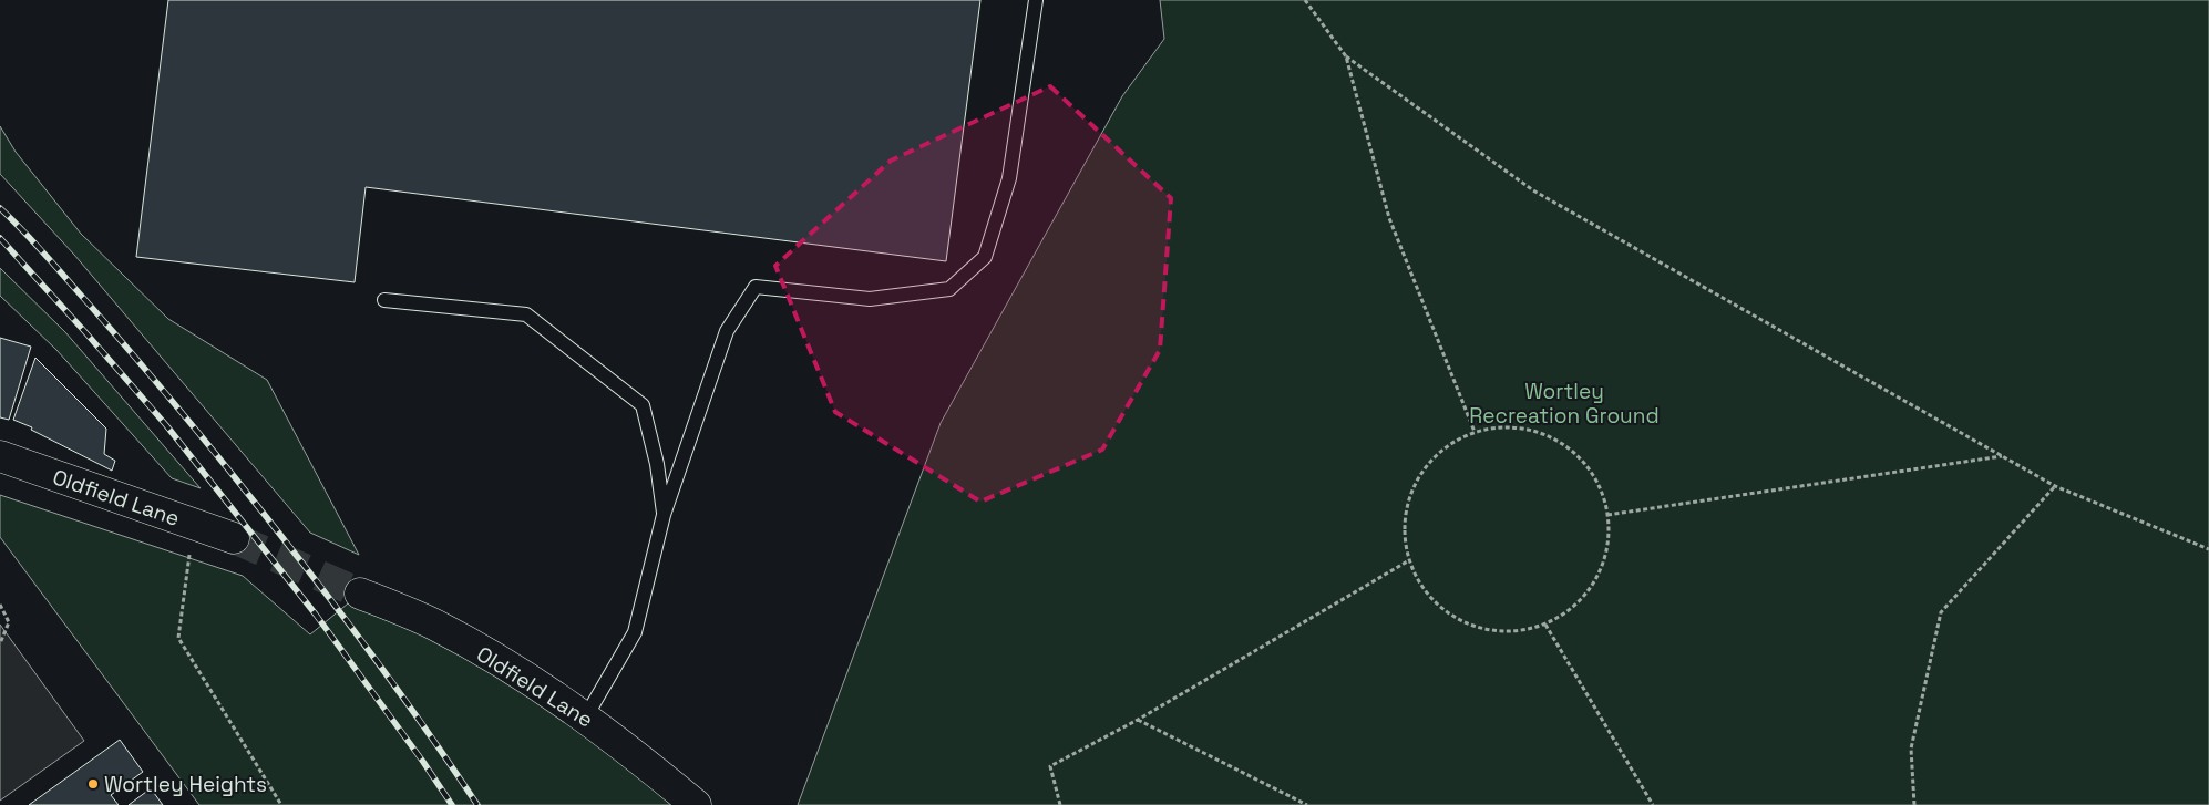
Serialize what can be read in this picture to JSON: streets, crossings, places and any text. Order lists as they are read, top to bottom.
{
  "streets": {
    "street": ["Oldfield Lane"]
  },
  "parks": ["Wortley Recreation Ground"],
  "places": ["Wortley Heights"]
}
